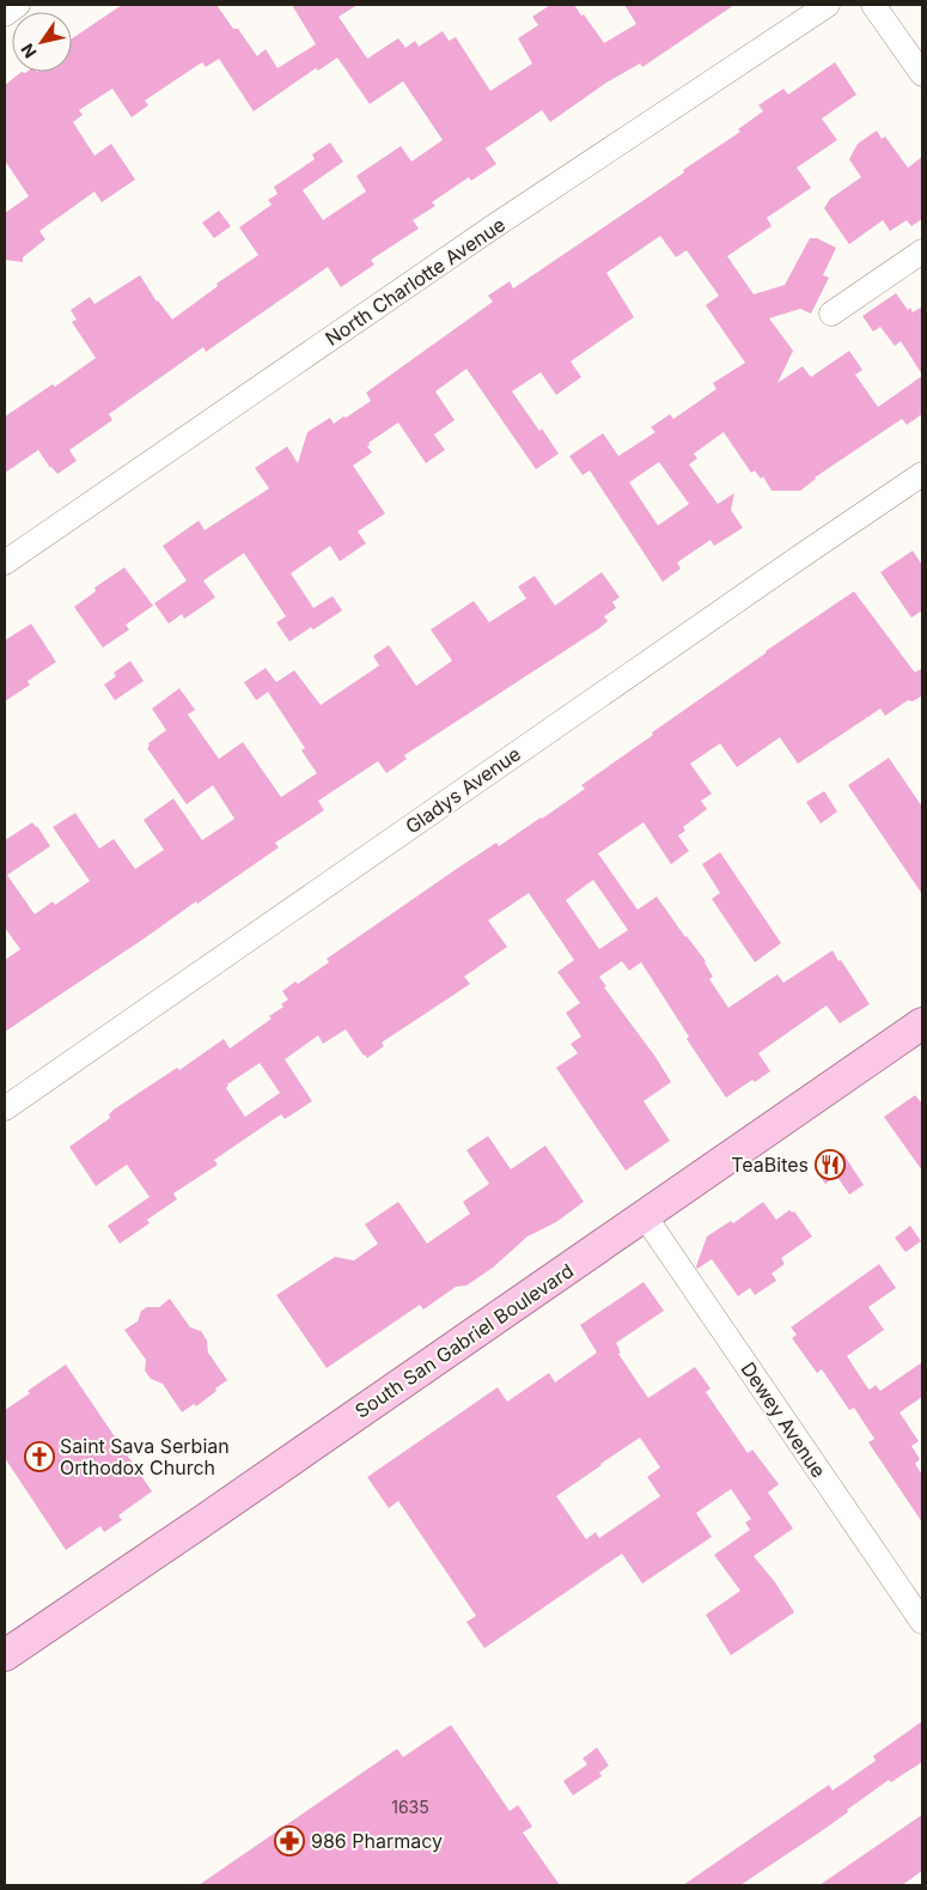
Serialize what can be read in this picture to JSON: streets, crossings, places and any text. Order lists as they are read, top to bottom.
{
  "streets": {
    "main road": ["South San Gabriel Boulevard"],
    "street": ["North Charlotte Avenue", "Gladys Avenue", "Dewey Avenue"]
  },
  "crossings": [
    ["South San Gabriel Boulevard", "Dewey Avenue"]
  ],
  "places": {
    "restaurant": ["TeaBites"],
    "church": ["Saint Sava Serbian Orthodox Church"],
    "pharmacy": ["986 Pharmacy"]
  },
  "house_numbers": ["1635"],
  "north": "bottom left"
}
